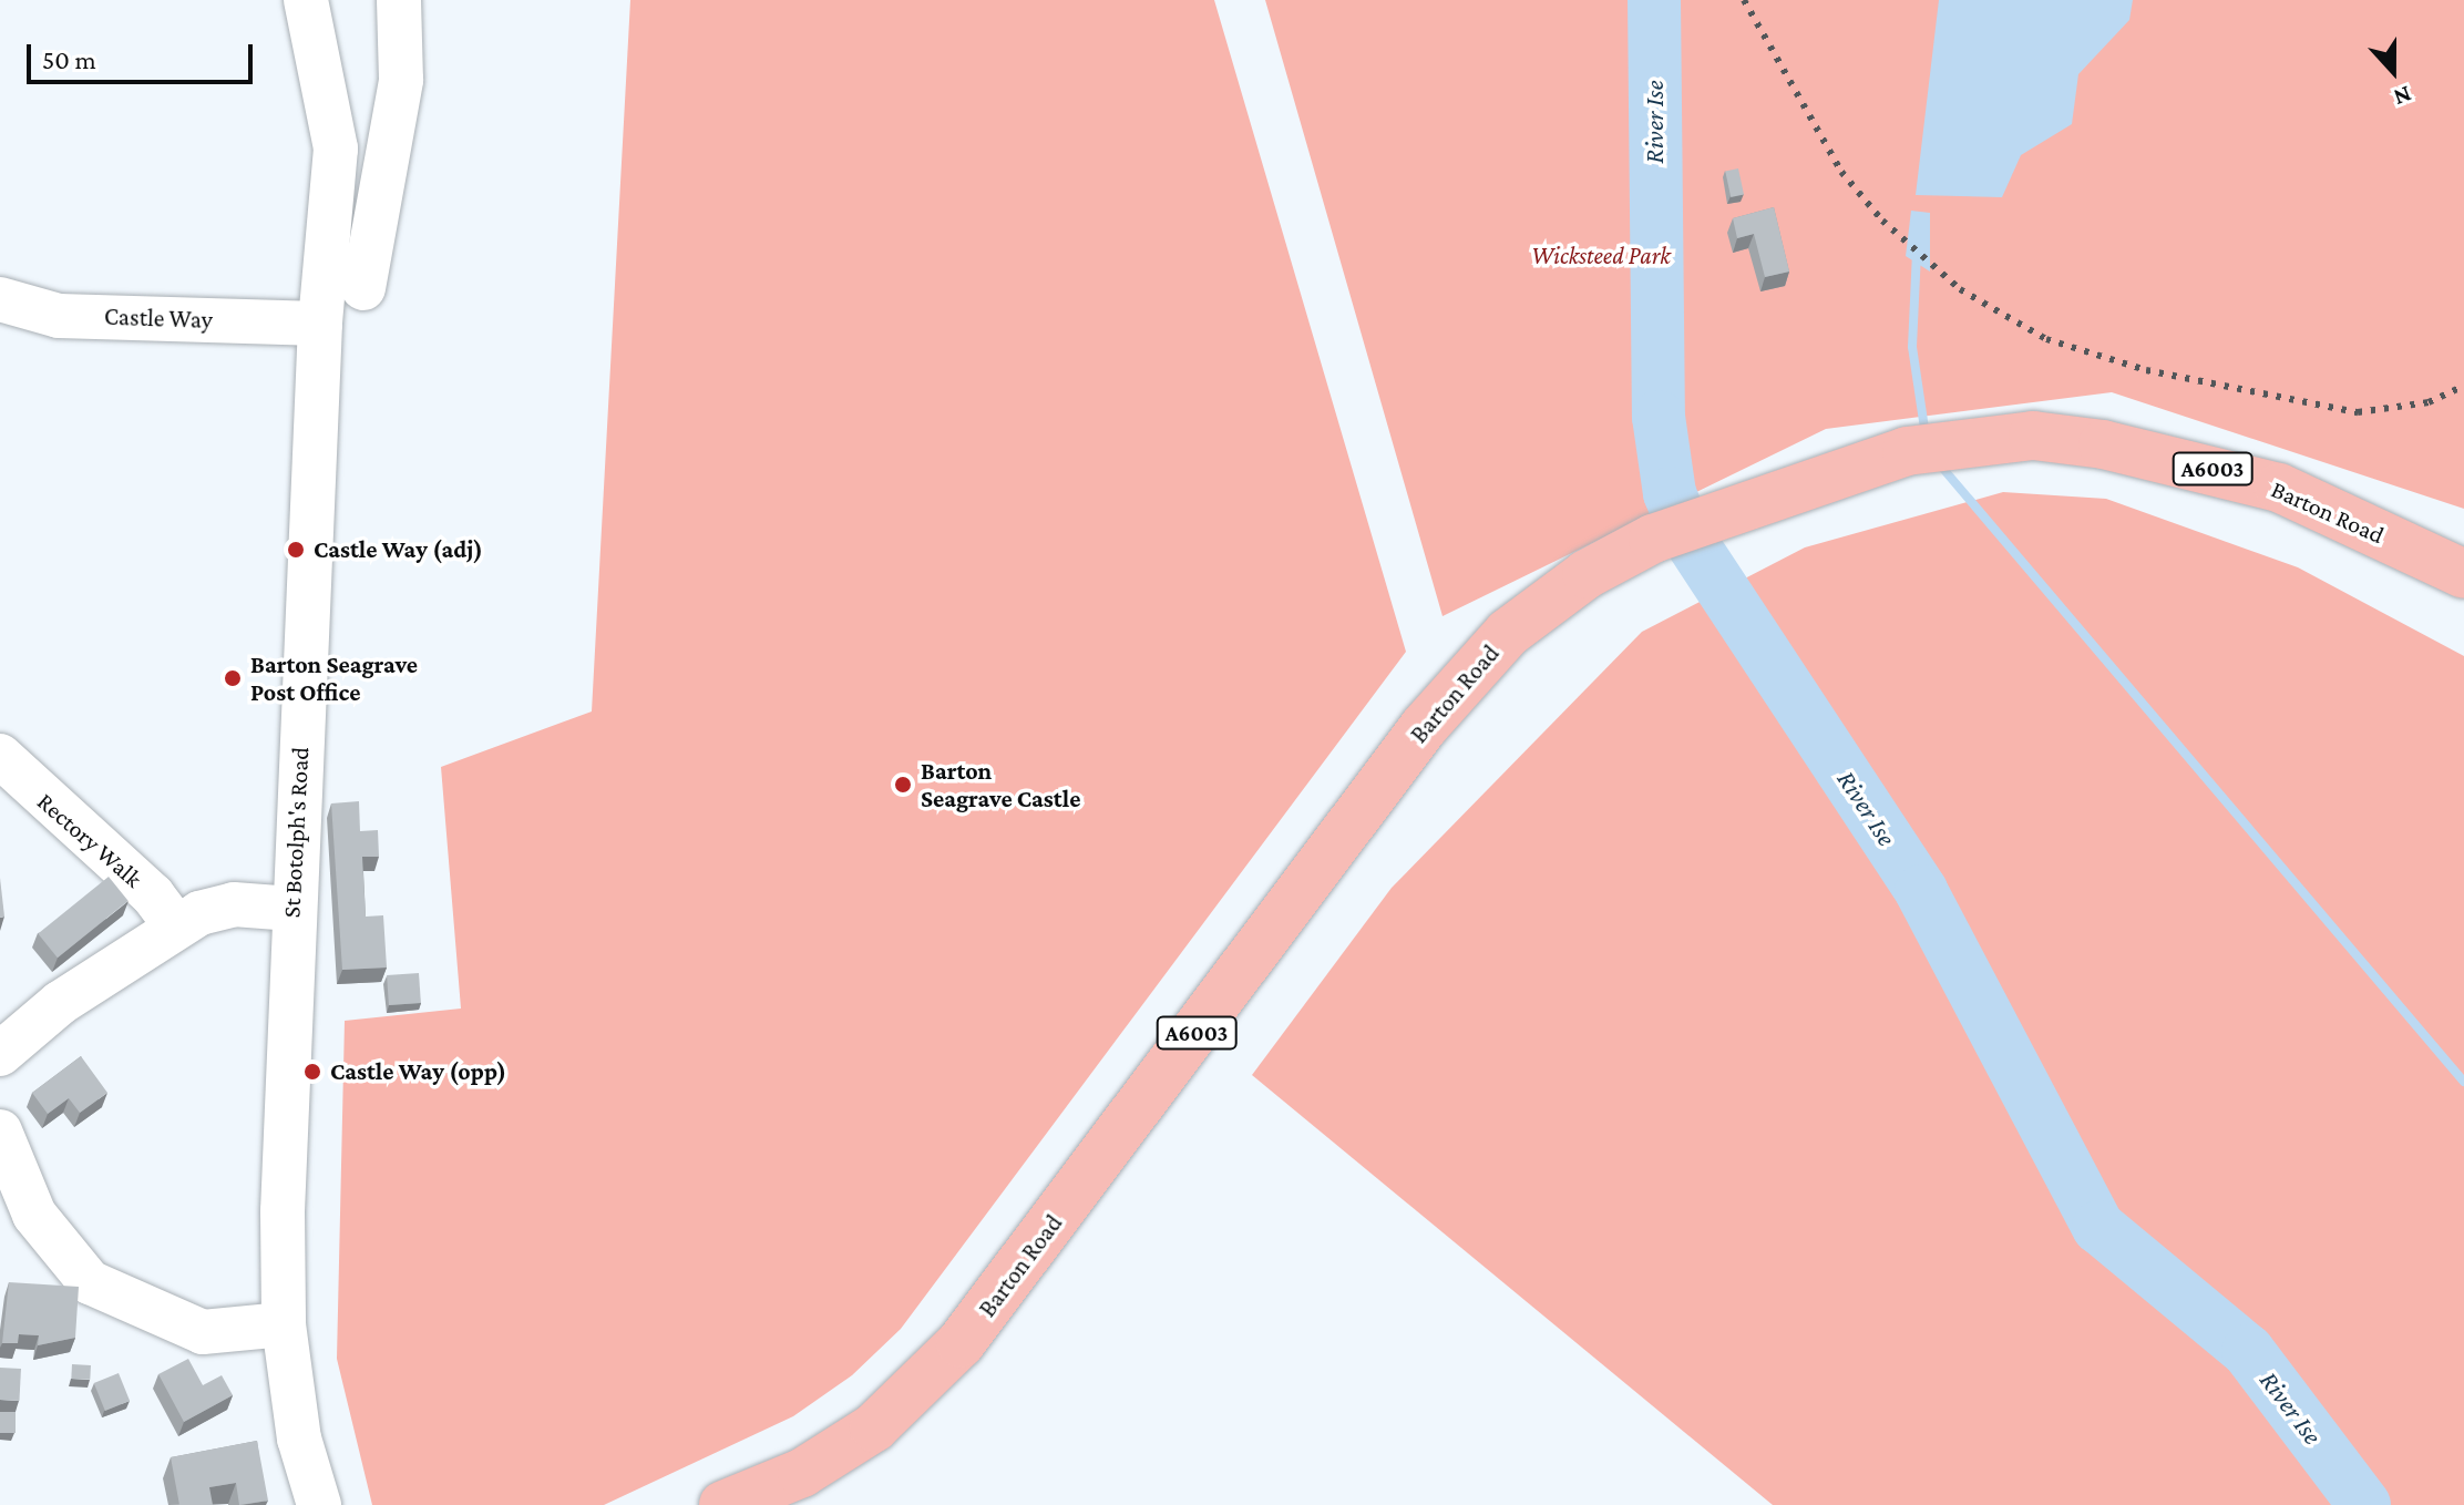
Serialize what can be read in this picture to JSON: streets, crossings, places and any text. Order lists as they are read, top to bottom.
{
  "streets": {
    "main road": ["A6003", "Barton Road"],
    "street": ["Castle Way", "St Botolph's Road", "Rectory Walk"]
  },
  "crossings": [
    ["Castle Way", "St Botolph's Road"]
  ],
  "water": ["River Ise"],
  "parks": ["Wicksteed Park"],
  "places": [
    "Castle Way (adj)",
    "Barton Seagrave Post Office",
    "Barton Seagrave Castle",
    "Castle Way (opp)"
  ],
  "scale_bar": "50 m",
  "north": "bottom"
}
